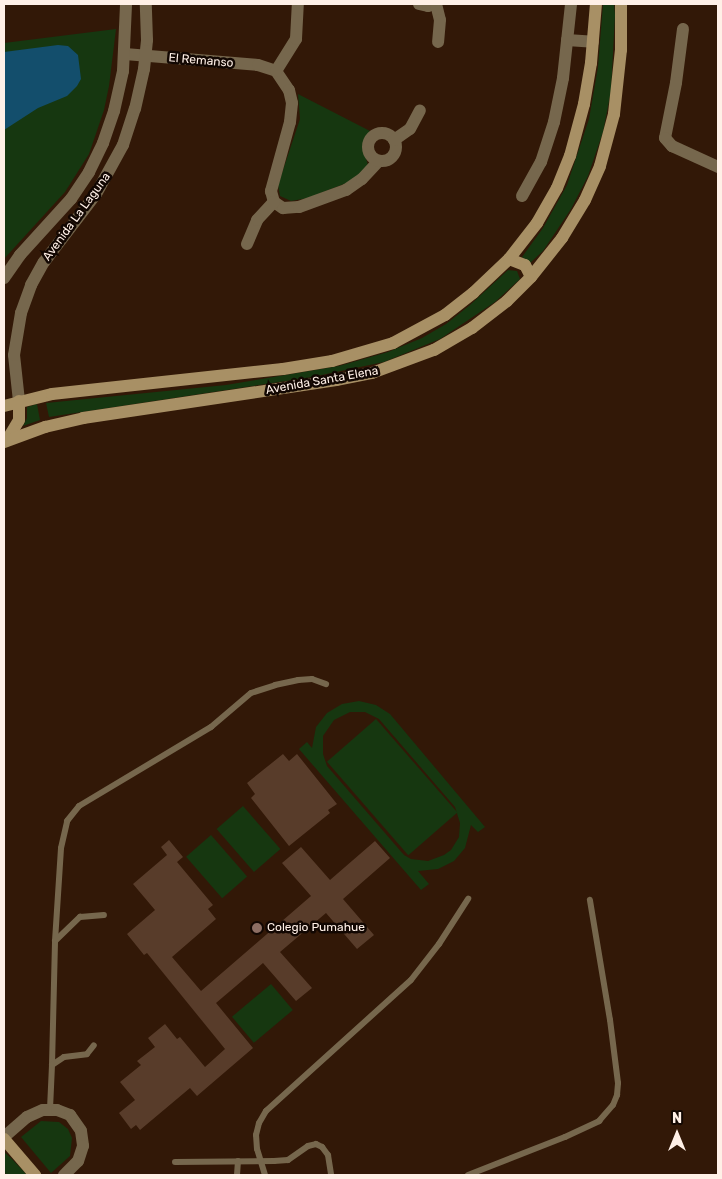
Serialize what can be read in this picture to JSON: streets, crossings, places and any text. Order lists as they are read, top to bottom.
{
  "streets": {
    "street": ["El Remanso", "Avenida La Laguna", "Avenida Santa Elena"]
  },
  "crossings": [
    ["El Remanso", "Avenida La Laguna"],
    ["Avenida La Laguna", "Avenida Santa Elena"]
  ],
  "places": ["Colegio Pumahue"],
  "north": "top"
}
